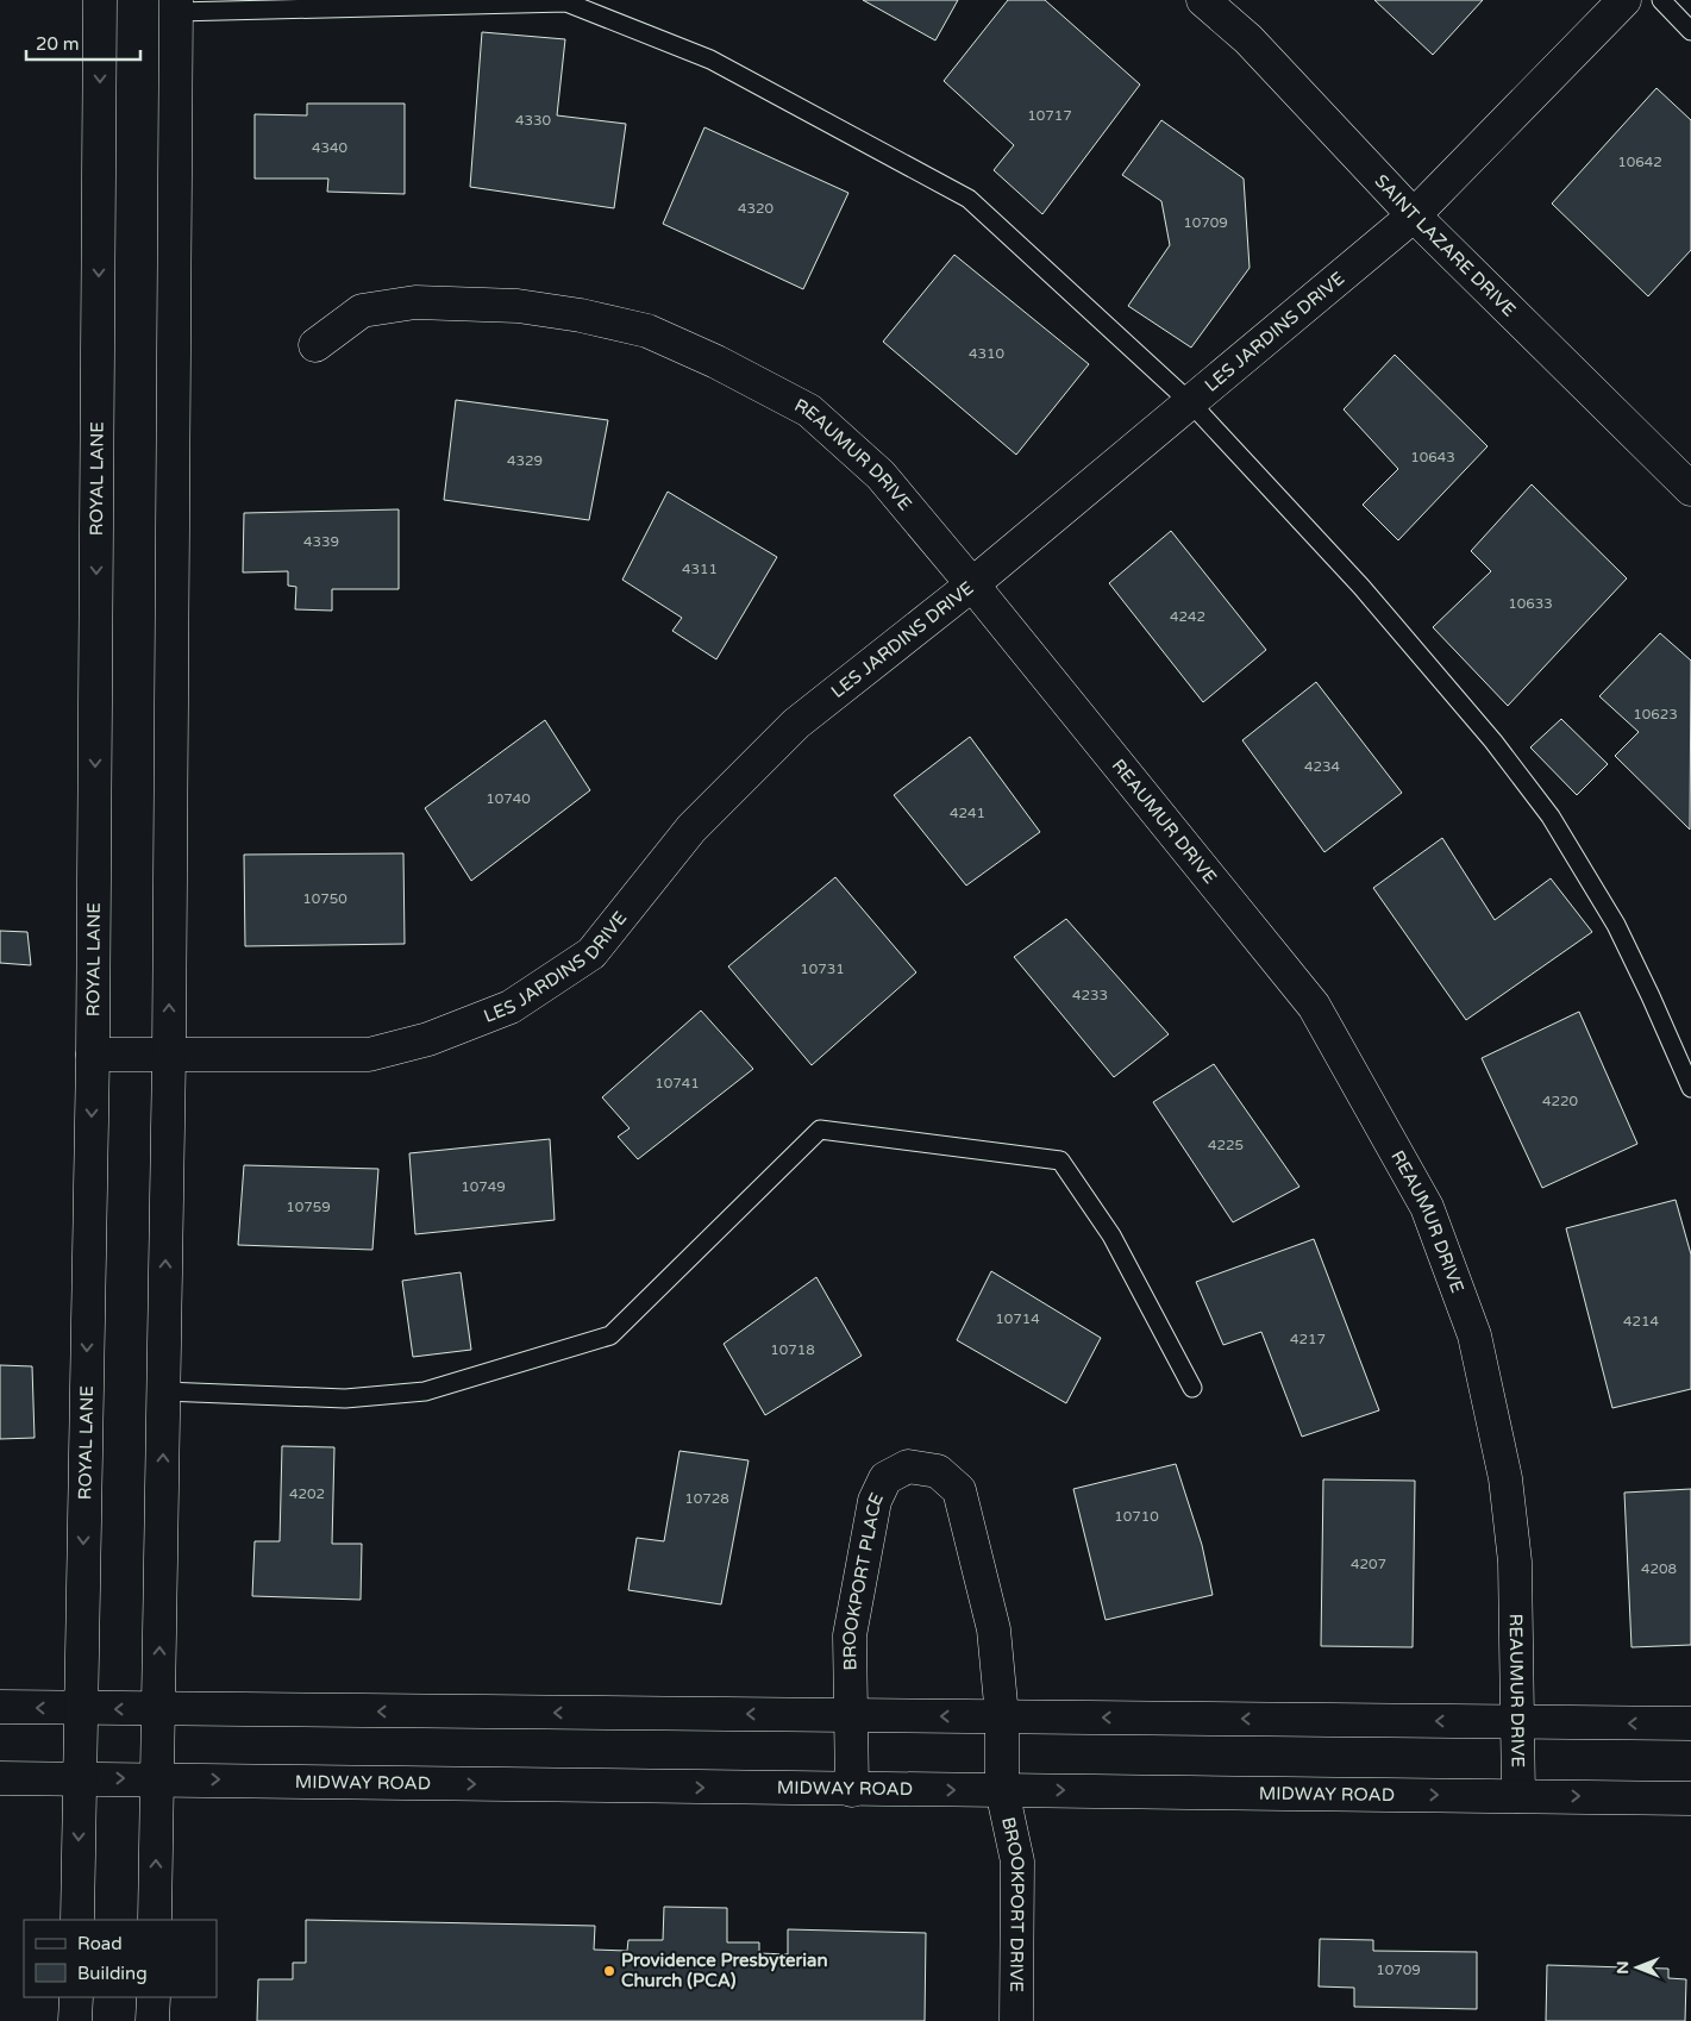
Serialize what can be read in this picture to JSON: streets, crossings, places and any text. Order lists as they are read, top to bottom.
{
  "streets": {
    "main road": [
      "SAINT LAZARE DRIVE",
      "LES JARDINS DRIVE",
      "REAUMUR DRIVE",
      "ROYAL LANE",
      "BROOKPORT PLACE",
      "MIDWAY ROAD",
      "BROOKPORT DRIVE"
    ]
  },
  "crossings": [
    ["SAINT LAZARE DRIVE", "LES JARDINS DRIVE"],
    ["LES JARDINS DRIVE", "REAUMUR DRIVE"],
    ["LES JARDINS DRIVE", "ROYAL LANE"],
    ["REAUMUR DRIVE", "MIDWAY ROAD"],
    ["ROYAL LANE", "MIDWAY ROAD"],
    ["BROOKPORT PLACE", "MIDWAY ROAD"],
    ["BROOKPORT PLACE", "BROOKPORT DRIVE"],
    ["MIDWAY ROAD", "BROOKPORT DRIVE"]
  ],
  "places": ["Providence Presbyterian Church (PCA)"],
  "house_numbers": [
    "10717",
    "4330",
    "4340",
    "10642",
    "4320",
    "10709",
    "4310",
    "10643",
    "4329",
    "4339",
    "4311",
    "10633",
    "4242",
    "10623",
    "4234",
    "10740",
    "4241",
    "10750",
    "10731",
    "4233",
    "10741",
    "4220",
    "4225",
    "10749",
    "10759",
    "10714",
    "4214",
    "4217",
    "10718",
    "4202",
    "10728",
    "10710",
    "4207",
    "4208",
    "10709"
  ],
  "legend": ["Road", "Building"],
  "scale_bar": "20 m",
  "north": "left"
}
